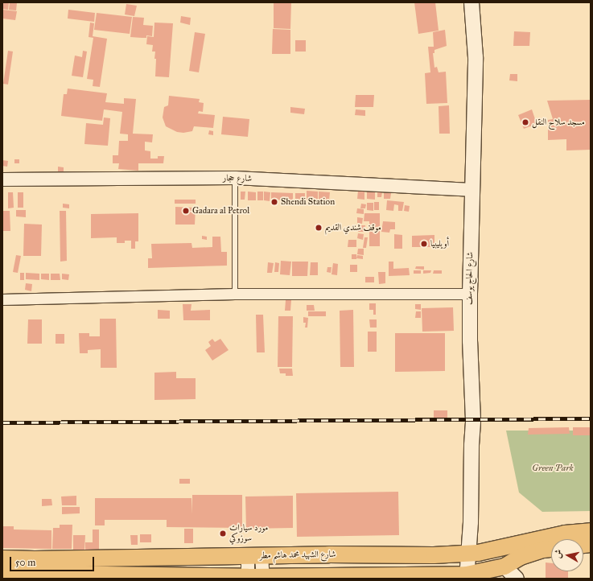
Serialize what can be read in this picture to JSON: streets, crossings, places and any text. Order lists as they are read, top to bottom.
{
  "streets": {
    "main road": ["شارع الحاج يوسف", "شارع الشهيد محمد هاشم مطر"],
    "street": ["شارع حجار"]
  },
  "crossings": [
    ["شارع حجار", "شارع الحاج يوسف"],
    ["شارع الحاج يوسف", "شارع الشهيد محمد هاشم مطر"]
  ],
  "parks": ["Green Park"],
  "places": [
    "مسجد سلاح النقل",
    "Shendi Station",
    "Gadara al Petrol",
    "موقف شندي القديم",
    "أويليبيا",
    "مورد سيارات سوزوكي"
  ],
  "scale_bar": "50 m",
  "north": "left"
}
